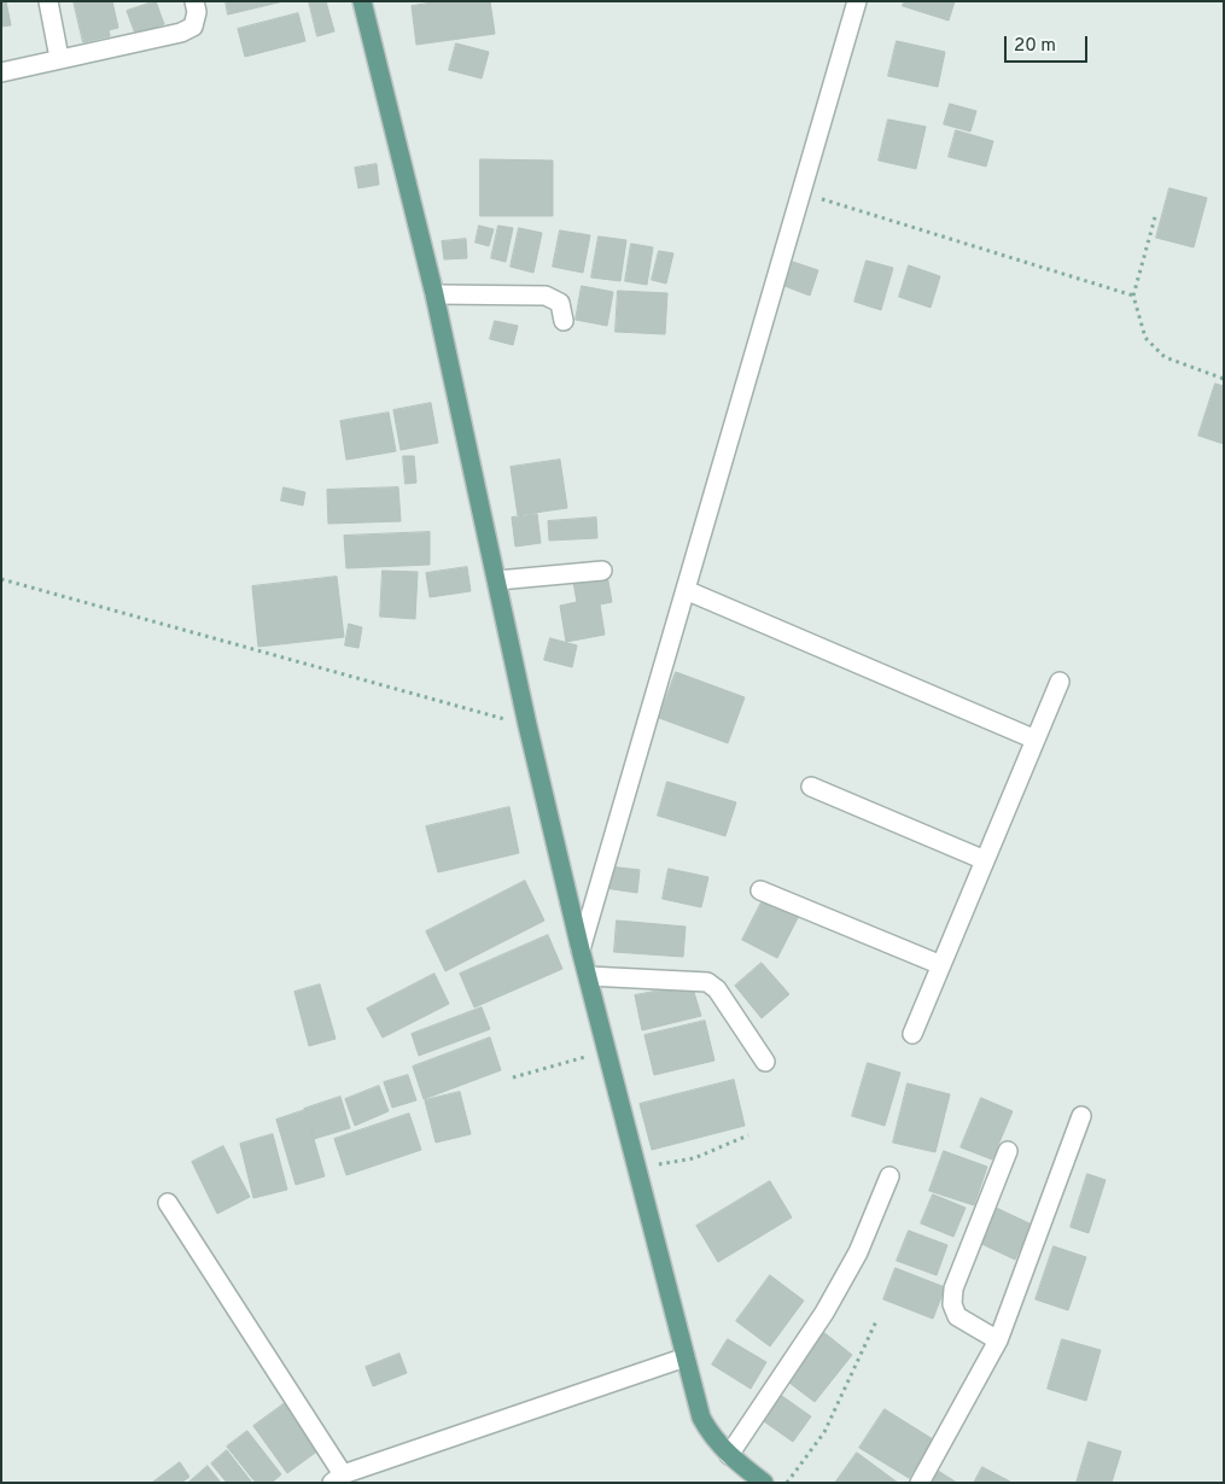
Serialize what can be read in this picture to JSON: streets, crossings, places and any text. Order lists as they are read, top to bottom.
{
  "scale_bar": "20 m"
}
